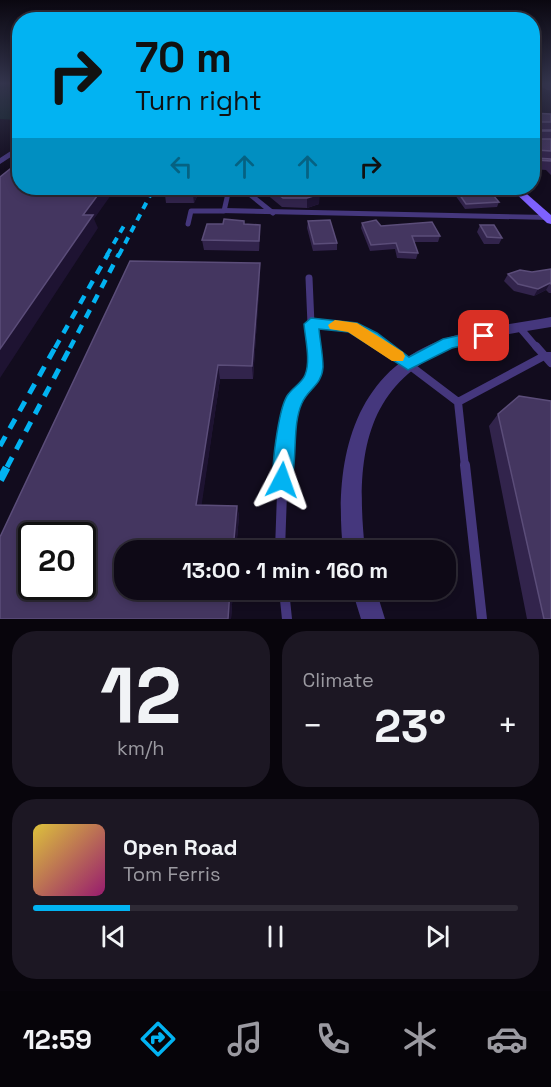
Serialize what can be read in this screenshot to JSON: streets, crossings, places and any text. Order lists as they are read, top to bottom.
{
  "page": {
    "turn": ["70 m", "Turn right"],
    "limit": "20",
    "trip": "13:00 · 1 min · 160 m",
    "tile": [
      ["12", "km/h"],
      "Climate"
    ],
    "heat": ["−", "23°", "+"],
    "song": ["Open Road", "Tom Ferris"],
    "tabs": "12:59"
  }
}
